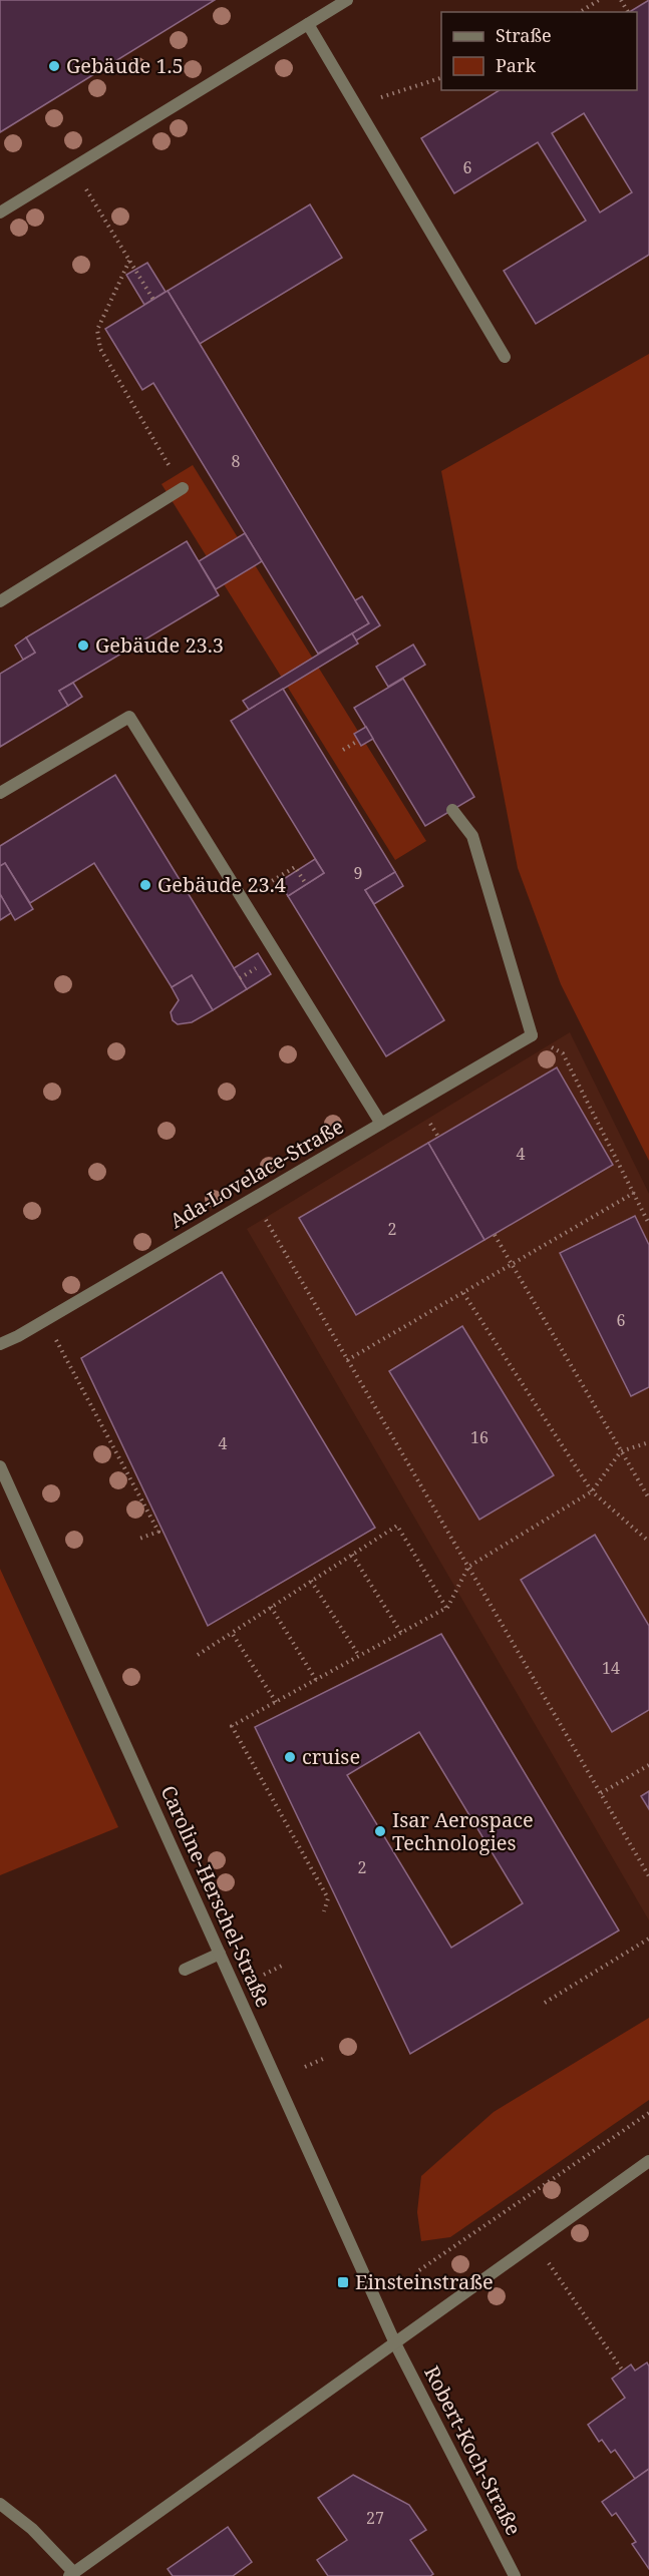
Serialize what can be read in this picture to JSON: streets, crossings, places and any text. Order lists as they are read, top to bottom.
{
  "streets": {
    "street": ["Ada-Lovelace-Straße", "Caroline-Herschel-Straße", "Robert-Koch-Straße"]
  },
  "crossings": [
    ["Caroline-Herschel-Straße", "Robert-Koch-Straße"]
  ],
  "places": {
    "other": [
      "Gebäude 1.5",
      "Gebäude 23.3",
      "Gebäude 23.4",
      "cruise",
      "Isar Aerospace Technologies"
    ],
    "transit": ["Einsteinstraße"]
  },
  "house_numbers": [
    "6",
    "8",
    "9",
    "4",
    "2",
    "6",
    "16",
    "4",
    "14",
    "2",
    "27"
  ],
  "legend": ["Straße", "Park"]
}
